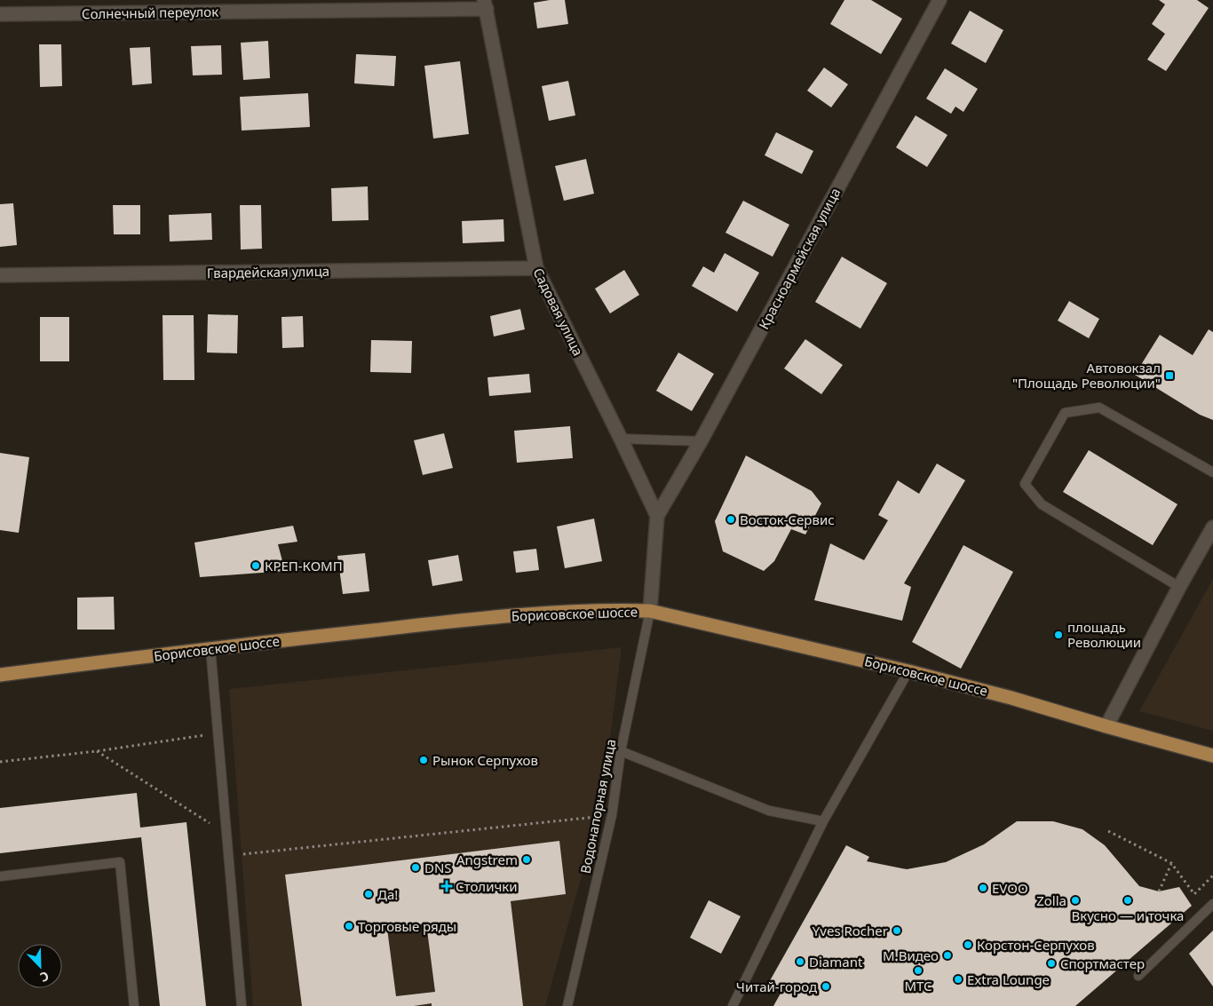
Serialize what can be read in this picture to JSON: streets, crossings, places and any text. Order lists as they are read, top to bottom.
{
  "streets": {
    "main road": ["Борисовское шоссе"],
    "street": [
      "Солнечный переулок",
      "Красноармейская улица",
      "Гвардейская улица",
      "Садовая улица"
    ],
    "lane": ["Водонапорная улица"]
  },
  "crossings": [
    ["Солнечный переулок", "Садовая улица"],
    ["Красноармейская улица", "Садовая улица"],
    ["Гвардейская улица", "Садовая улица"],
    ["Садовая улица", "Борисовское шоссе"],
    ["Садовая улица", "Водонапорная улица"],
    ["Борисовское шоссе", "Водонапорная улица"]
  ],
  "places": {
    "transit": ["Автовокзал \"Площадь Революции\""],
    "other": [
      "Восток-Сервис",
      "КРЕП-КОМП",
      "площадь Революции",
      "Рынок Серпухов",
      "Angstrem",
      "DNS",
      "EVOO",
      "Да!",
      "Zolla",
      "Вкусно — и точка",
      "Торговые ряды",
      "Yves Rocher",
      "Корстон-Серпухов",
      "М.Видео",
      "Diamant",
      "Спортмастер",
      "МТС",
      "Extra Lounge",
      "Читай-город"
    ],
    "health": ["Столички"]
  },
  "north": "bottom right"
}
